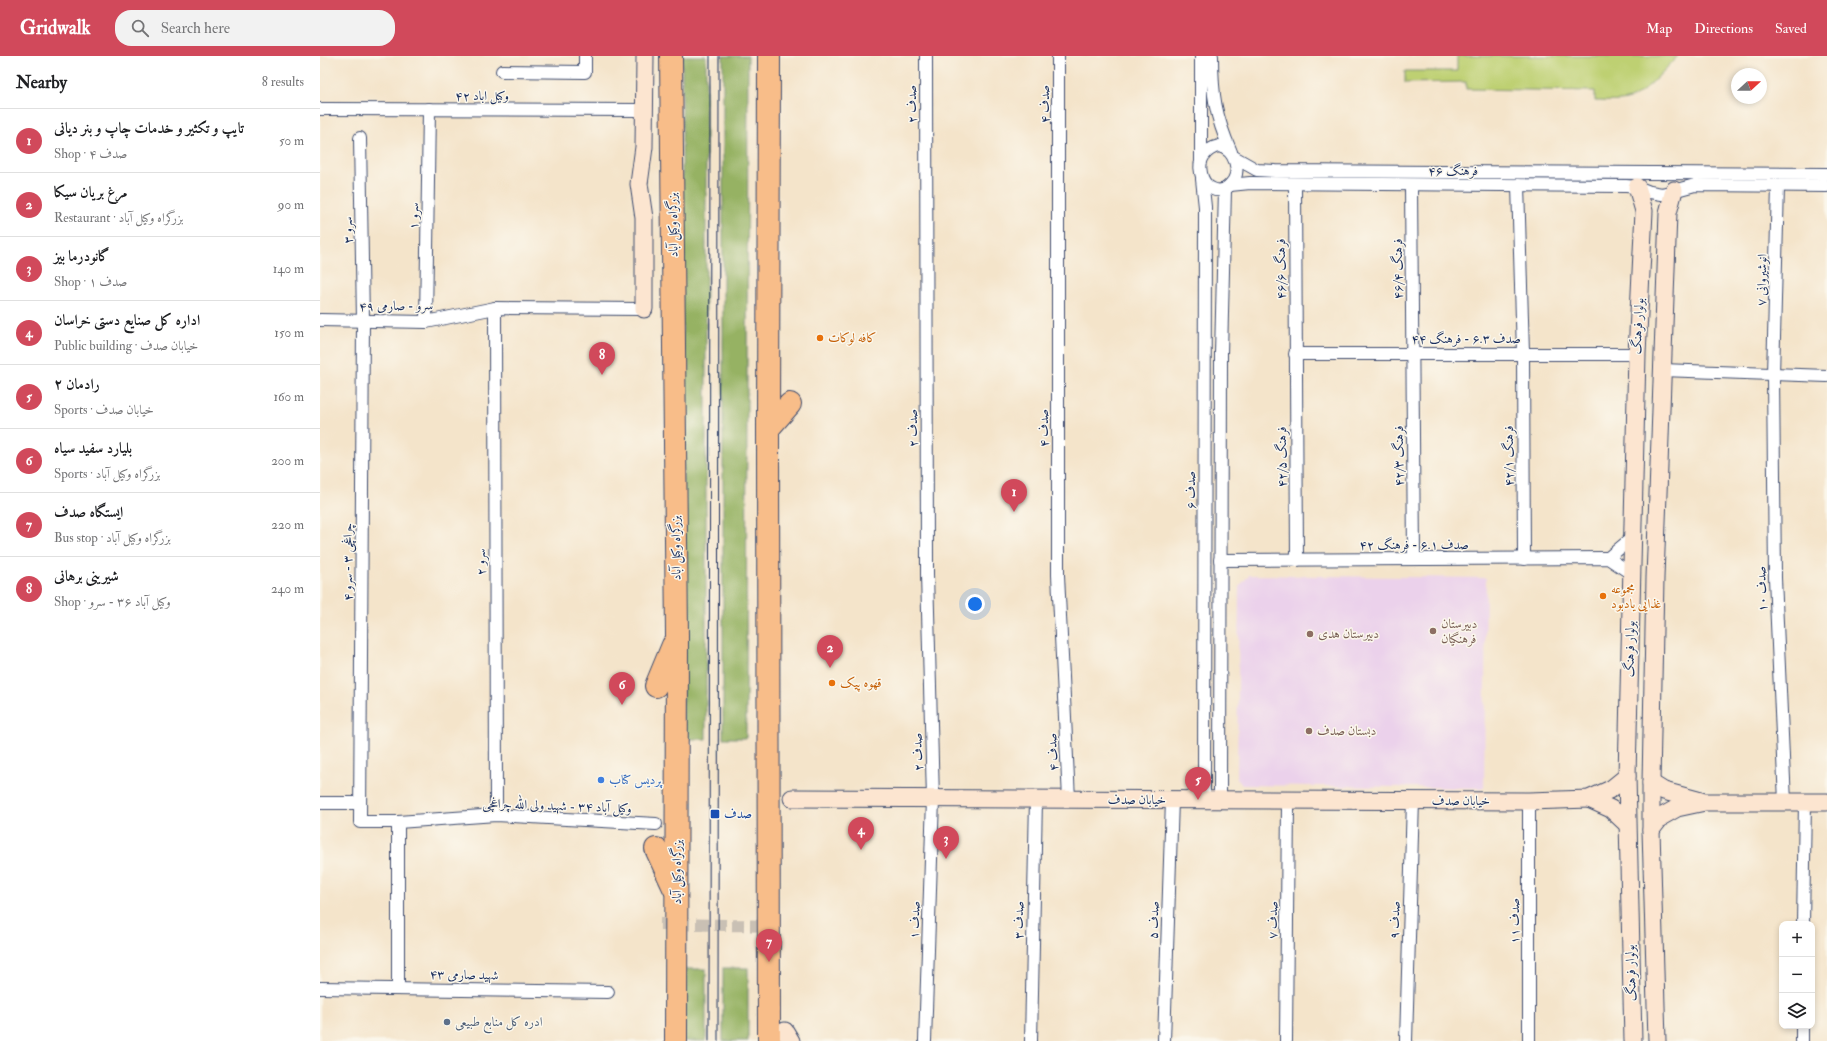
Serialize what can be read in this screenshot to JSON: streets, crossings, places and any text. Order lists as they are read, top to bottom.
{
  "streets": {
    "highway": ["بزرگراه وکیل آباد"],
    "street": [
      "وکیل اباد ۴۲",
      "صدف ۲",
      "صدف ۴",
      "فرهنگ ۴۶",
      "سرو ۱",
      "سرو ۳",
      "فرهنگ ۴۶/۶",
      "فرهنگ ۴۶/۴",
      "انوشیروانی ۷",
      "سرو - صارمی ۴۹",
      "بولوار فرهنگ",
      "صدف ۶.۳ - فرهنگ ۴۴",
      "فرهنگ ۴۲/۳",
      "فرهنگ ۴۲/۱",
      "فرهنگ ۴۲/۵",
      "صدف ۶",
      "صدف ۶.۱ - فرهنگ ۴۲",
      "چراغچی ۳ - سرو ۴",
      "سرو ۲",
      "صدف ۱۰",
      "خیابان صدف",
      "وکیل آباد ۳۴ - شهید ولی الله چراغچی",
      "صدف ۱",
      "صدف ۳",
      "صدف ۵",
      "صدف ۷",
      "صدف ۹",
      "صدف ۱۱",
      "شهید صارمی ۴۳"
    ]
  },
  "crossings": [
    ["وکیل اباد ۴۲", "سرو ۱"],
    ["صدف ۲", "خیابان صدف"],
    ["صدف ۲", "صدف ۱"],
    ["صدف ۴", "خیابان صدف"],
    ["فرهنگ ۴۶", "فرهنگ ۴۶/۶"],
    ["فرهنگ ۴۶", "فرهنگ ۴۶/۴"],
    ["فرهنگ ۴۶", "انوشیروانی ۷"],
    ["فرهنگ ۴۶", "بولوار فرهنگ"],
    ["فرهنگ ۴۶", "فرهنگ ۴۲/۱"],
    ["فرهنگ ۴۶", "صدف ۶"],
    ["سرو ۱", "سرو - صارمی ۴۹"],
    ["سرو ۳", "سرو - صارمی ۴۹"],
    ["سرو ۳", "چراغچی ۳ - سرو ۴"],
    ["فرهنگ ۴۶/۶", "صدف ۶.۳ - فرهنگ ۴۴"],
    ["فرهنگ ۴۶/۶", "فرهنگ ۴۲/۵"],
    ["فرهنگ ۴۶/۴", "صدف ۶.۳ - فرهنگ ۴۴"],
    ["فرهنگ ۴۶/۴", "فرهنگ ۴۲/۳"],
    ["انوشیروانی ۷", "صدف ۱۰"],
    ["سرو - صارمی ۴۹", "چراغچی ۳ - سرو ۴"],
    ["سرو - صارمی ۴۹", "سرو ۲"],
    ["بولوار فرهنگ", "صدف ۶.۳ - فرهنگ ۴۴"],
    ["صدف ۶.۳ - فرهنگ ۴۴", "فرهنگ ۴۲/۳"],
    ["صدف ۶.۳ - فرهنگ ۴۴", "فرهنگ ۴۲/۱"],
    ["صدف ۶.۳ - فرهنگ ۴۴", "فرهنگ ۴۲/۵"],
    ["فرهنگ ۴۲/۳", "صدف ۶.۱ - فرهنگ ۴۲"],
    ["فرهنگ ۴۲/۱", "صدف ۶.۱ - فرهنگ ۴۲"],
    ["فرهنگ ۴۲/۵", "صدف ۶.۱ - فرهنگ ۴۲"],
    ["صدف ۶", "خیابان صدف"],
    ["چراغچی ۳ - سرو ۴", "وکیل آباد ۳۴ - شهید ولی الله چراغچی"],
    ["سرو ۲", "وکیل آباد ۳۴ - شهید ولی الله چراغچی"],
    ["خیابان صدف", "صدف ۱"],
    ["خیابان صدف", "صدف ۳"],
    ["خیابان صدف", "صدف ۵"],
    ["خیابان صدف", "صدف ۷"],
    ["خیابان صدف", "صدف ۹"],
    ["خیابان صدف", "صدف ۱۱"]
  ],
  "places": {
    "other": [
      "کافه لوکات",
      "مجموعه غذایی یادبود",
      "دبیرستان فرهنگیان",
      "دبیرستان هدی",
      "قهوه پیک",
      "دبستان صدف",
      "پردیس کتاب",
      "ادره کل منابع طبیعی"
    ],
    "transit": ["صدف"]
  },
  "north": "right",
  "page": {
    "header": "Gridwalk",
    "search": "Search here",
    "nav": ["Map", "Directions", "Saved"],
    "heading": ["Nearby", "8 results"],
    "list": [
      {
        "mark": "1",
        "name": "تایپ و تکثیر و خدمات چاپ و بنر دیانی",
        "note": "Shop · صدف ۴",
        "value": "50 m"
      },
      {
        "mark": "2",
        "name": "مرغ بریان سیکا",
        "note": "Restaurant · بزرگراه وکیل آباد",
        "value": "90 m"
      },
      {
        "mark": "3",
        "name": "گانودرما بیز",
        "note": "Shop · صدف ۱",
        "value": "140 m"
      },
      {
        "mark": "4",
        "name": "اداره کل صنایع دستی خراسان",
        "note": "Public building · خیابان صدف",
        "value": "150 m"
      },
      {
        "mark": "5",
        "name": "رادمان ۲",
        "note": "Sports · خیابان صدف",
        "value": "160 m"
      },
      {
        "mark": "6",
        "name": "بلیارد سفید سیاه",
        "note": "Sports · بزرگراه وکیل آباد",
        "value": "200 m"
      },
      {
        "mark": "7",
        "name": "ایستگاه صدف",
        "note": "Bus stop · بزرگراه وکیل آباد",
        "value": "220 m"
      },
      {
        "mark": "8",
        "name": "شیرینی برهانی",
        "note": "Shop · وکیل آباد ۳۶ - سرو",
        "value": "240 m"
      }
    ],
    "pins": [
      "8",
      "1",
      "2",
      "6",
      "5",
      "4",
      "3",
      "7"
    ],
    "map_buttons": ["+", "−"]
  }
}
